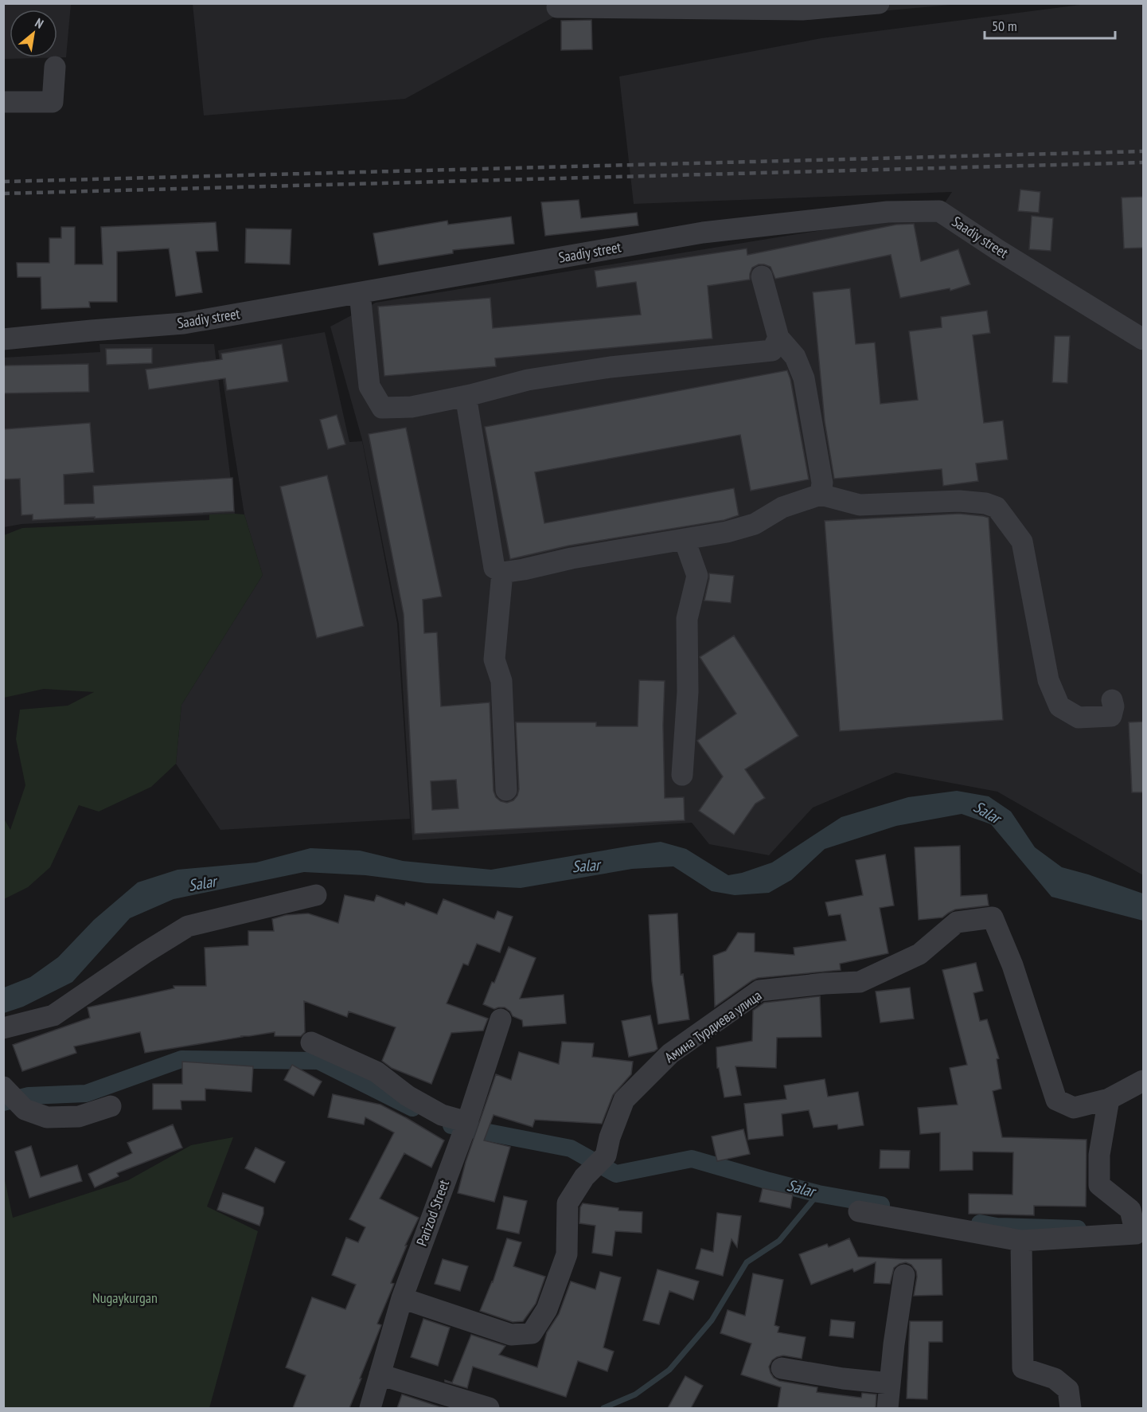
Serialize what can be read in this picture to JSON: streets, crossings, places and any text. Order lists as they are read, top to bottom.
{
  "streets": {
    "street": ["Saadiy street", "Амина Турдиева улица", "Parizod Street"]
  },
  "crossings": [
    ["Амина Турдиева улица", "Parizod Street"]
  ],
  "water": ["Salar"],
  "parks": ["Nugaykurgan"],
  "scale_bar": "50 m",
  "north": "top right"
}
